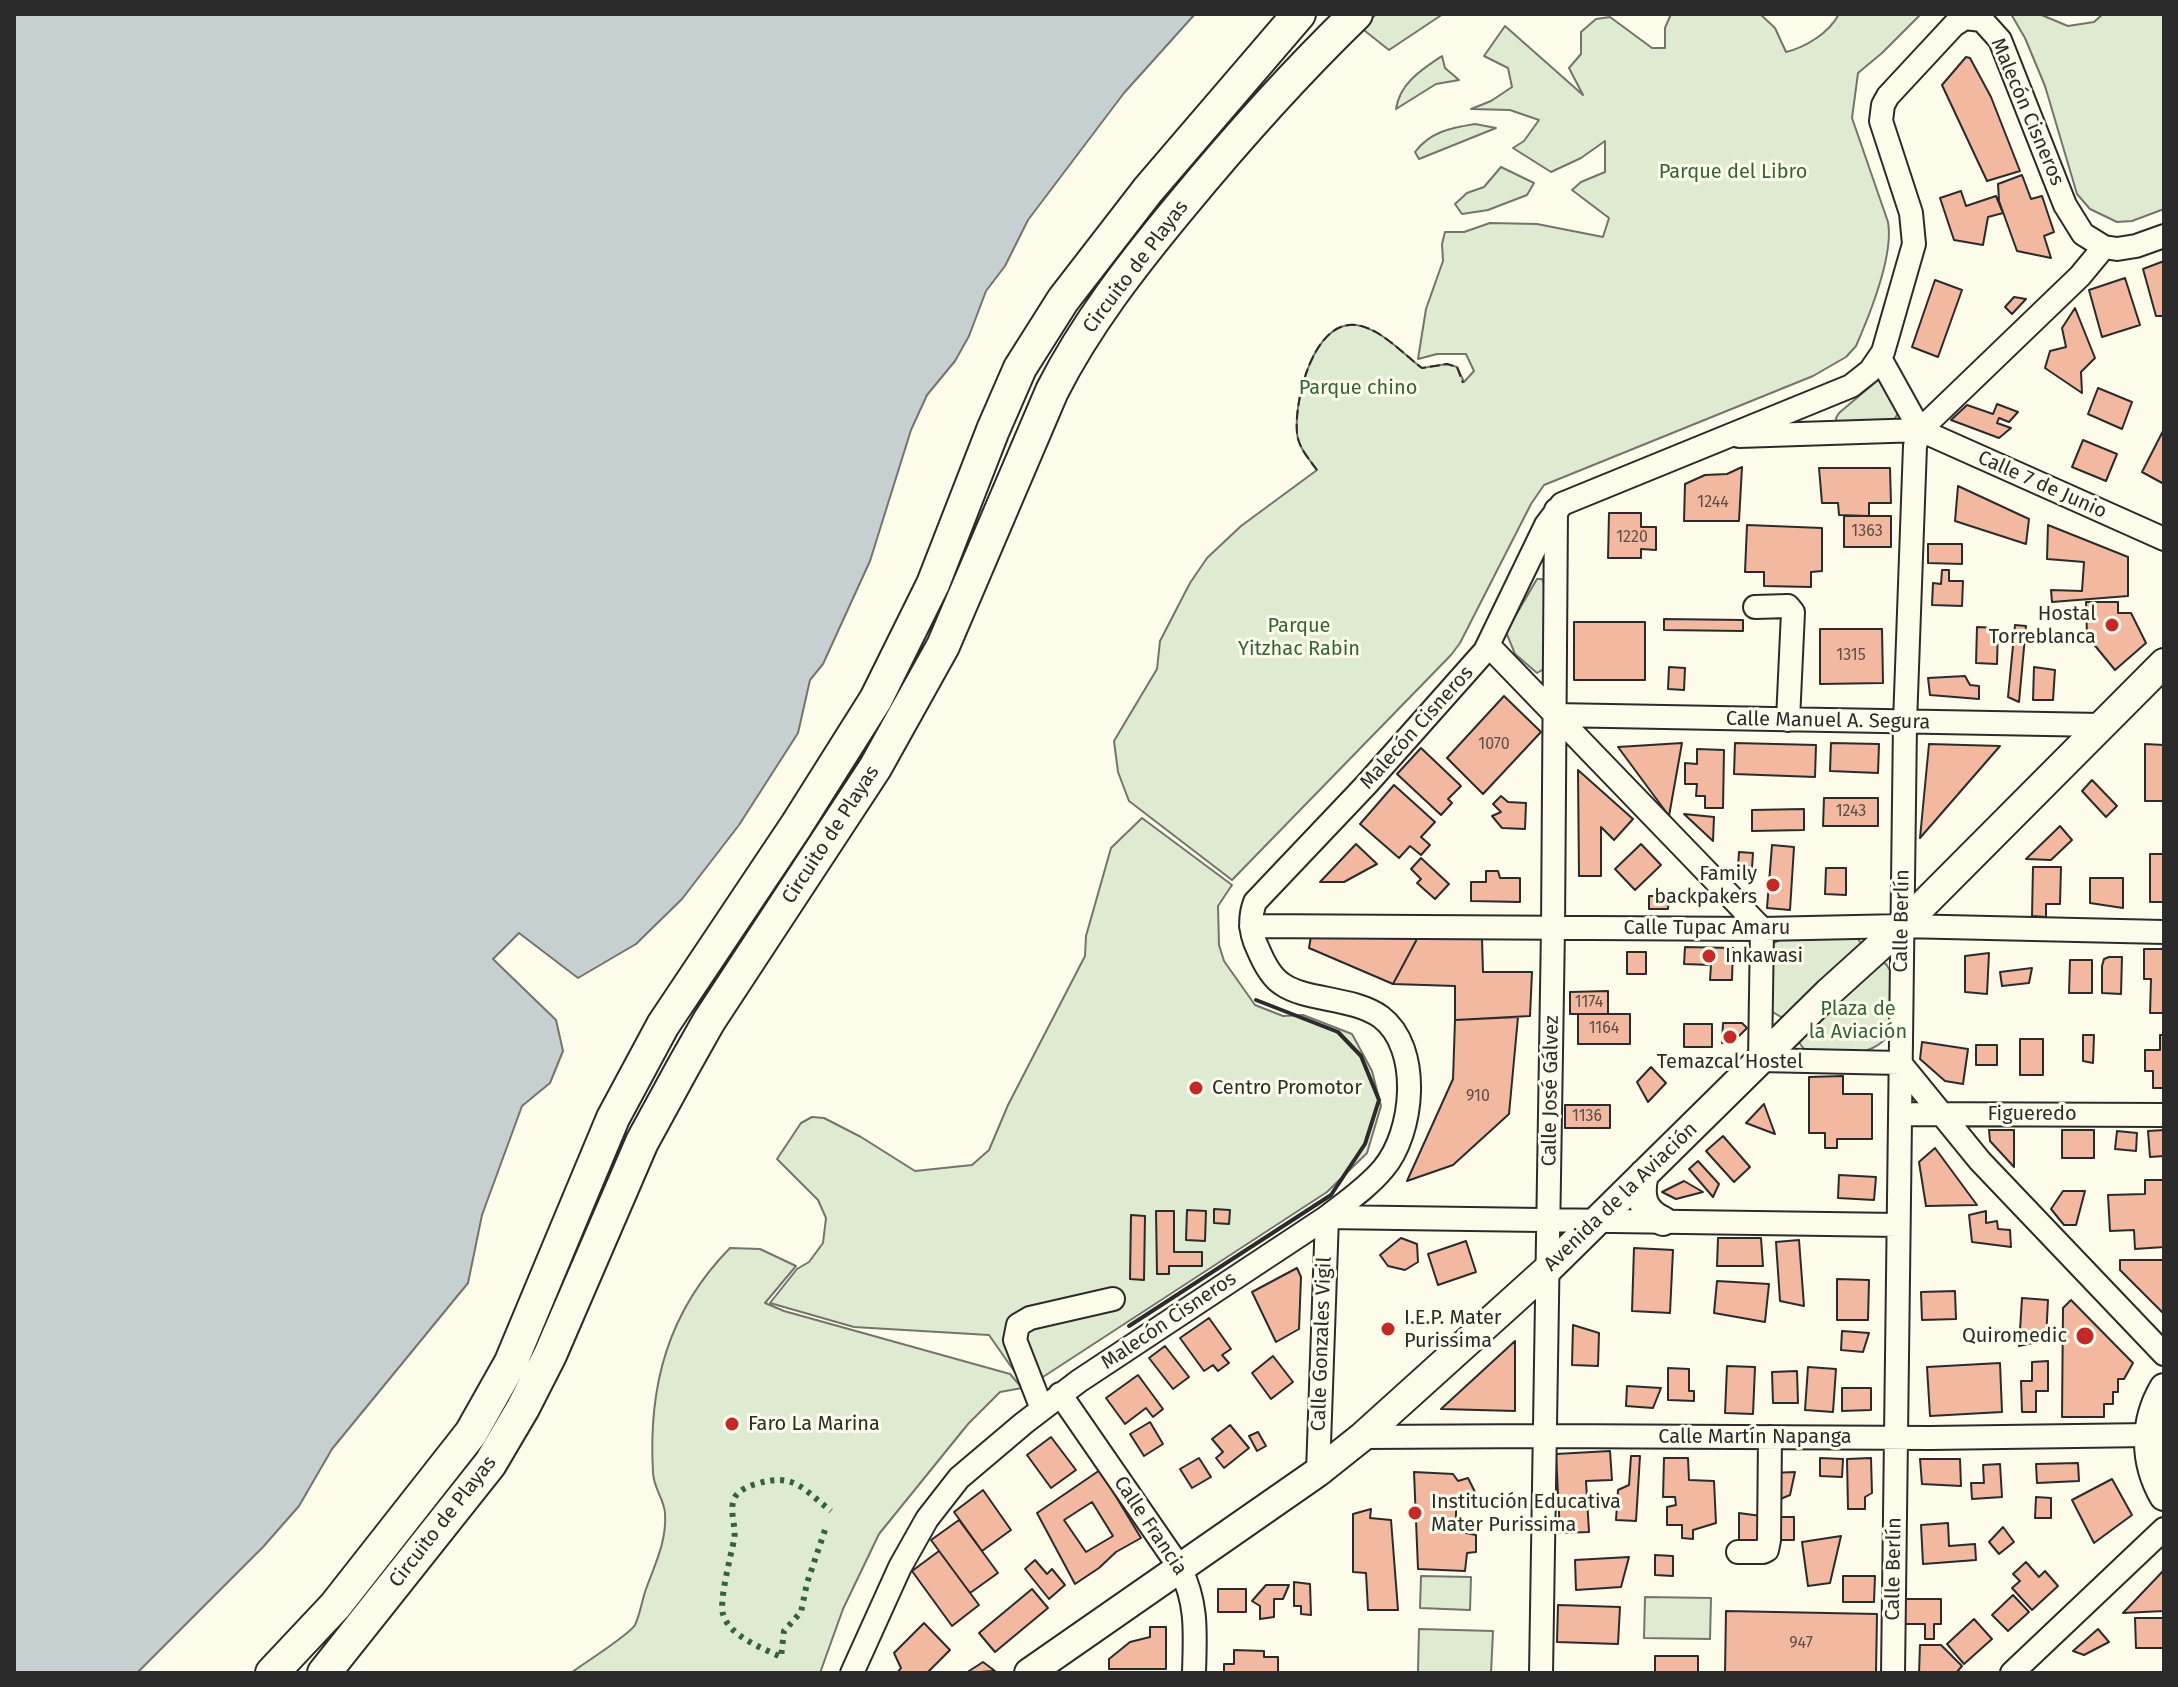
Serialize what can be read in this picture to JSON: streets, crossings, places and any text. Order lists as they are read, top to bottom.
{
  "streets": {
    "highway": ["Circuito de Playas"],
    "main road": ["Avenida de la Aviación"],
    "street": [
      "Malecón Cisneros",
      "Calle 7 de Junio",
      "Calle Manuel A. Segura",
      "Calle Berlín",
      "Calle Tupac Amaru",
      "Calle José Gálvez",
      "Figueredo",
      "Calle Gonzales Vigil",
      "Calle Martín Napanga",
      "Calle Francia"
    ]
  },
  "crossings": [
    ["Malecón Cisneros", "Calle 7 de Junio"],
    ["Malecón Cisneros", "Calle Tupac Amaru"],
    ["Malecón Cisneros", "Calle José Gálvez"],
    ["Malecón Cisneros", "Calle Gonzales Vigil"],
    ["Malecón Cisneros", "Calle Francia"],
    ["Calle 7 de Junio", "Calle Berlín"],
    ["Calle Manuel A. Segura", "Calle Berlín"],
    ["Calle Manuel A. Segura", "Calle José Gálvez"],
    ["Calle Manuel A. Segura", "Avenida de la Aviación"],
    ["Calle Berlín", "Calle Tupac Amaru"],
    ["Calle Berlín", "Figueredo"],
    ["Calle Berlín", "Avenida de la Aviación"],
    ["Calle Berlín", "Calle Martín Napanga"],
    ["Calle Tupac Amaru", "Calle José Gálvez"],
    ["Calle Tupac Amaru", "Avenida de la Aviación"],
    ["Calle José Gálvez", "Avenida de la Aviación"],
    ["Calle José Gálvez", "Calle Martín Napanga"],
    ["Avenida de la Aviación", "Calle Gonzales Vigil"],
    ["Avenida de la Aviación", "Calle Martín Napanga"],
    ["Avenida de la Aviación", "Calle Francia"]
  ],
  "parks": [
    "Parque del Libro",
    "Parque chino",
    "Parque Yitzhac Rabin",
    "Plaza de la Aviación"
  ],
  "places": [
    "Hostal Torreblanca",
    "Family backpakers",
    "Inkawasi",
    "Temazcal Hostel",
    "Centro Promotor",
    "I.E.P. Mater Purissima",
    "Quiromedic",
    "Faro La Marina",
    "Institución Educativa Mater Purissima"
  ],
  "house_numbers": [
    "1244",
    "1363",
    "1220",
    "1315",
    "1070",
    "1243",
    "1174",
    "1164",
    "910",
    "1136",
    "947"
  ]
}
